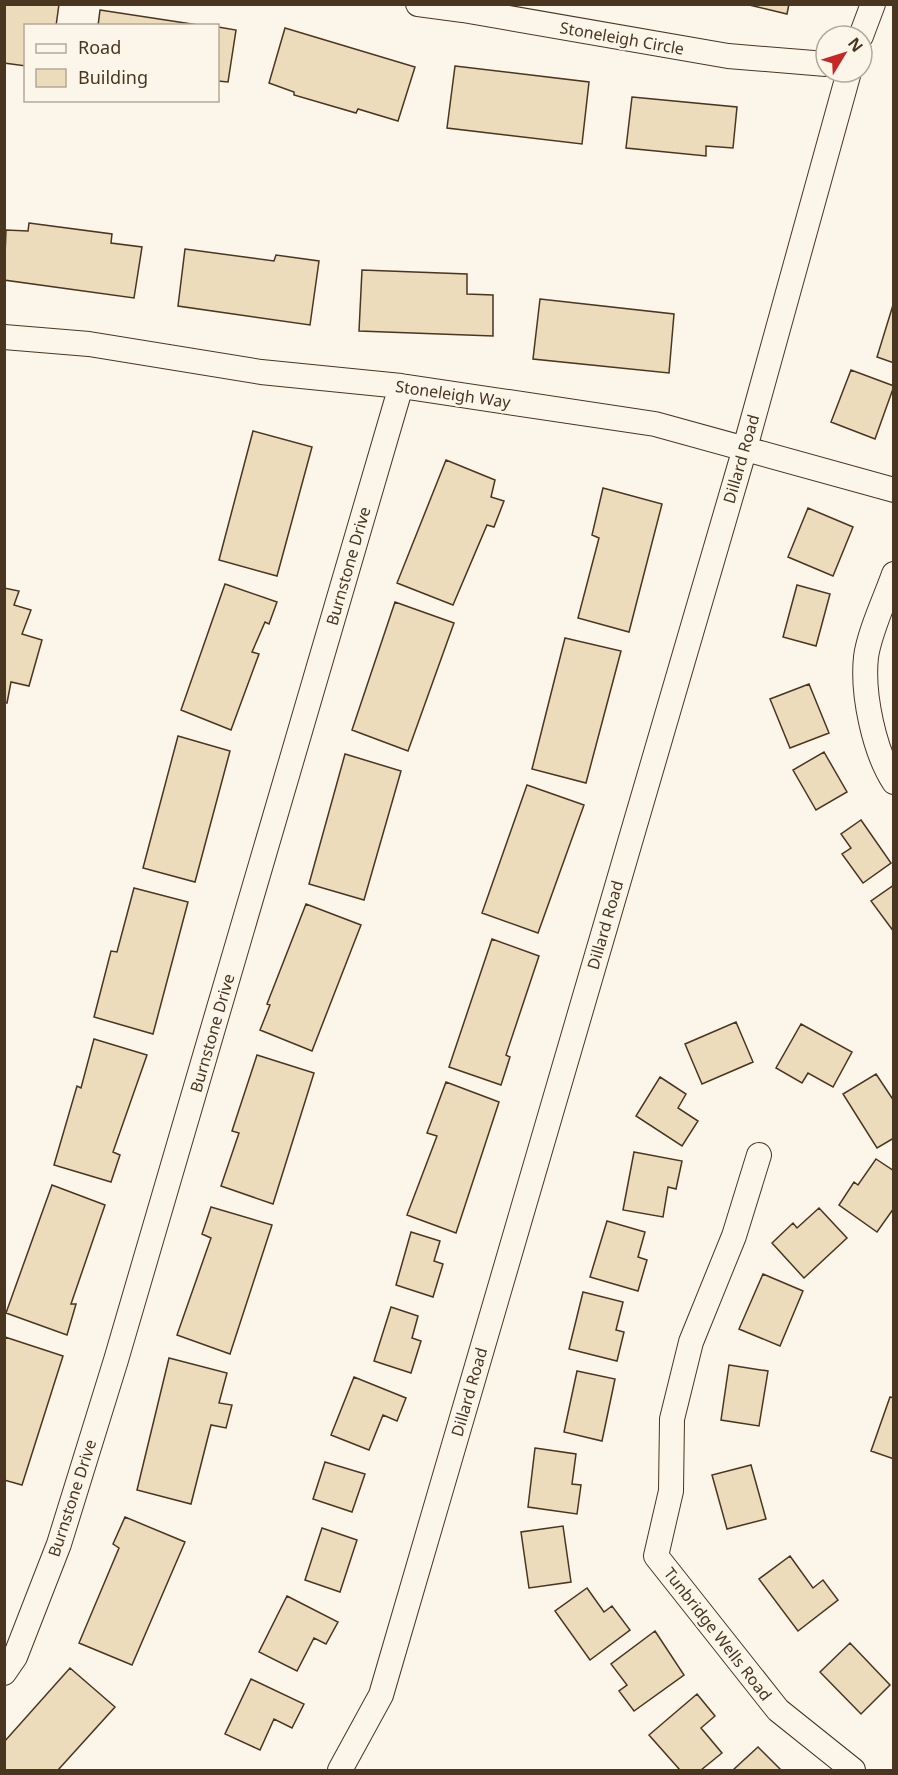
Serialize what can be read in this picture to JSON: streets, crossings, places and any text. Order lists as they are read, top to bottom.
{
  "streets": {
    "street": [
      "Stoneleigh Circle",
      "Stoneleigh Way",
      "Dillard Road",
      "Burnstone Drive",
      "Tunbridge Wells Road"
    ]
  },
  "crossings": [
    ["Stoneleigh Way", "Dillard Road"],
    ["Stoneleigh Way", "Burnstone Drive"]
  ],
  "legend": ["Road", "Building"],
  "north": "top right"
}
